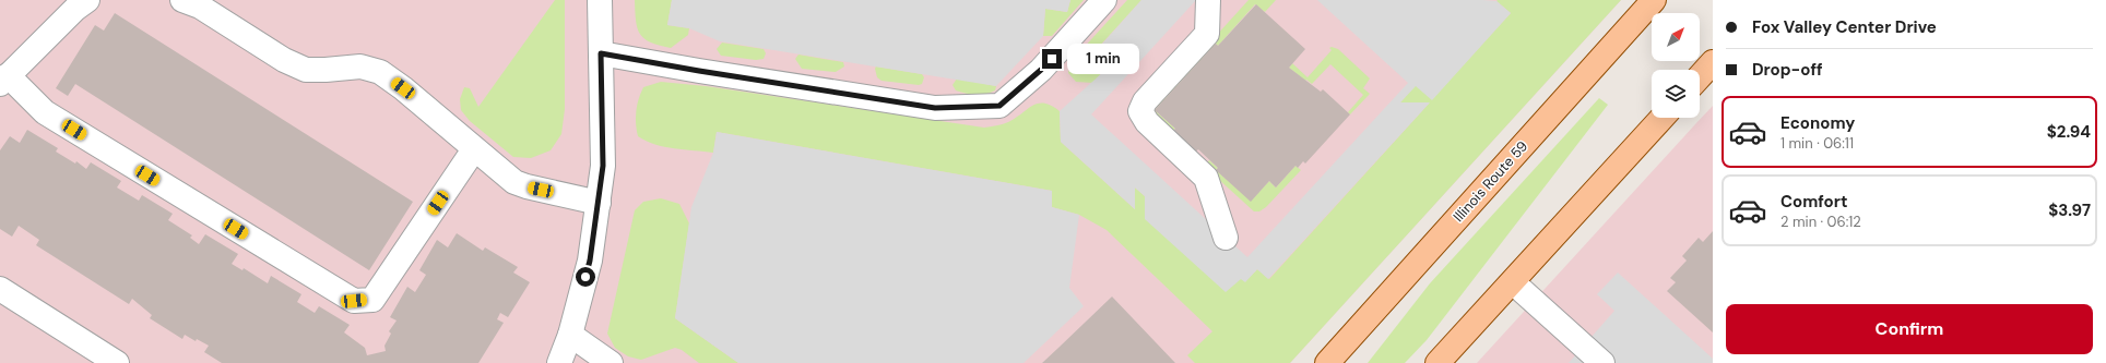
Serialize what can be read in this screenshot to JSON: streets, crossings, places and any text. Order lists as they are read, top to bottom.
{
  "streets": {
    "main road": ["Illinois Route 59"]
  },
  "north": "top right",
  "page": {
    "banner": ["Fox Valley Center Drive", "Drop-off"],
    "bubble": "1 min",
    "list": [
      {
        "name": "Economy",
        "note": "1 min · 06:11",
        "value": "$2.94"
      },
      {
        "name": "Comfort",
        "note": "2 min · 06:12",
        "value": "$3.97"
      }
    ],
    "buttons": "Confirm"
  }
}
